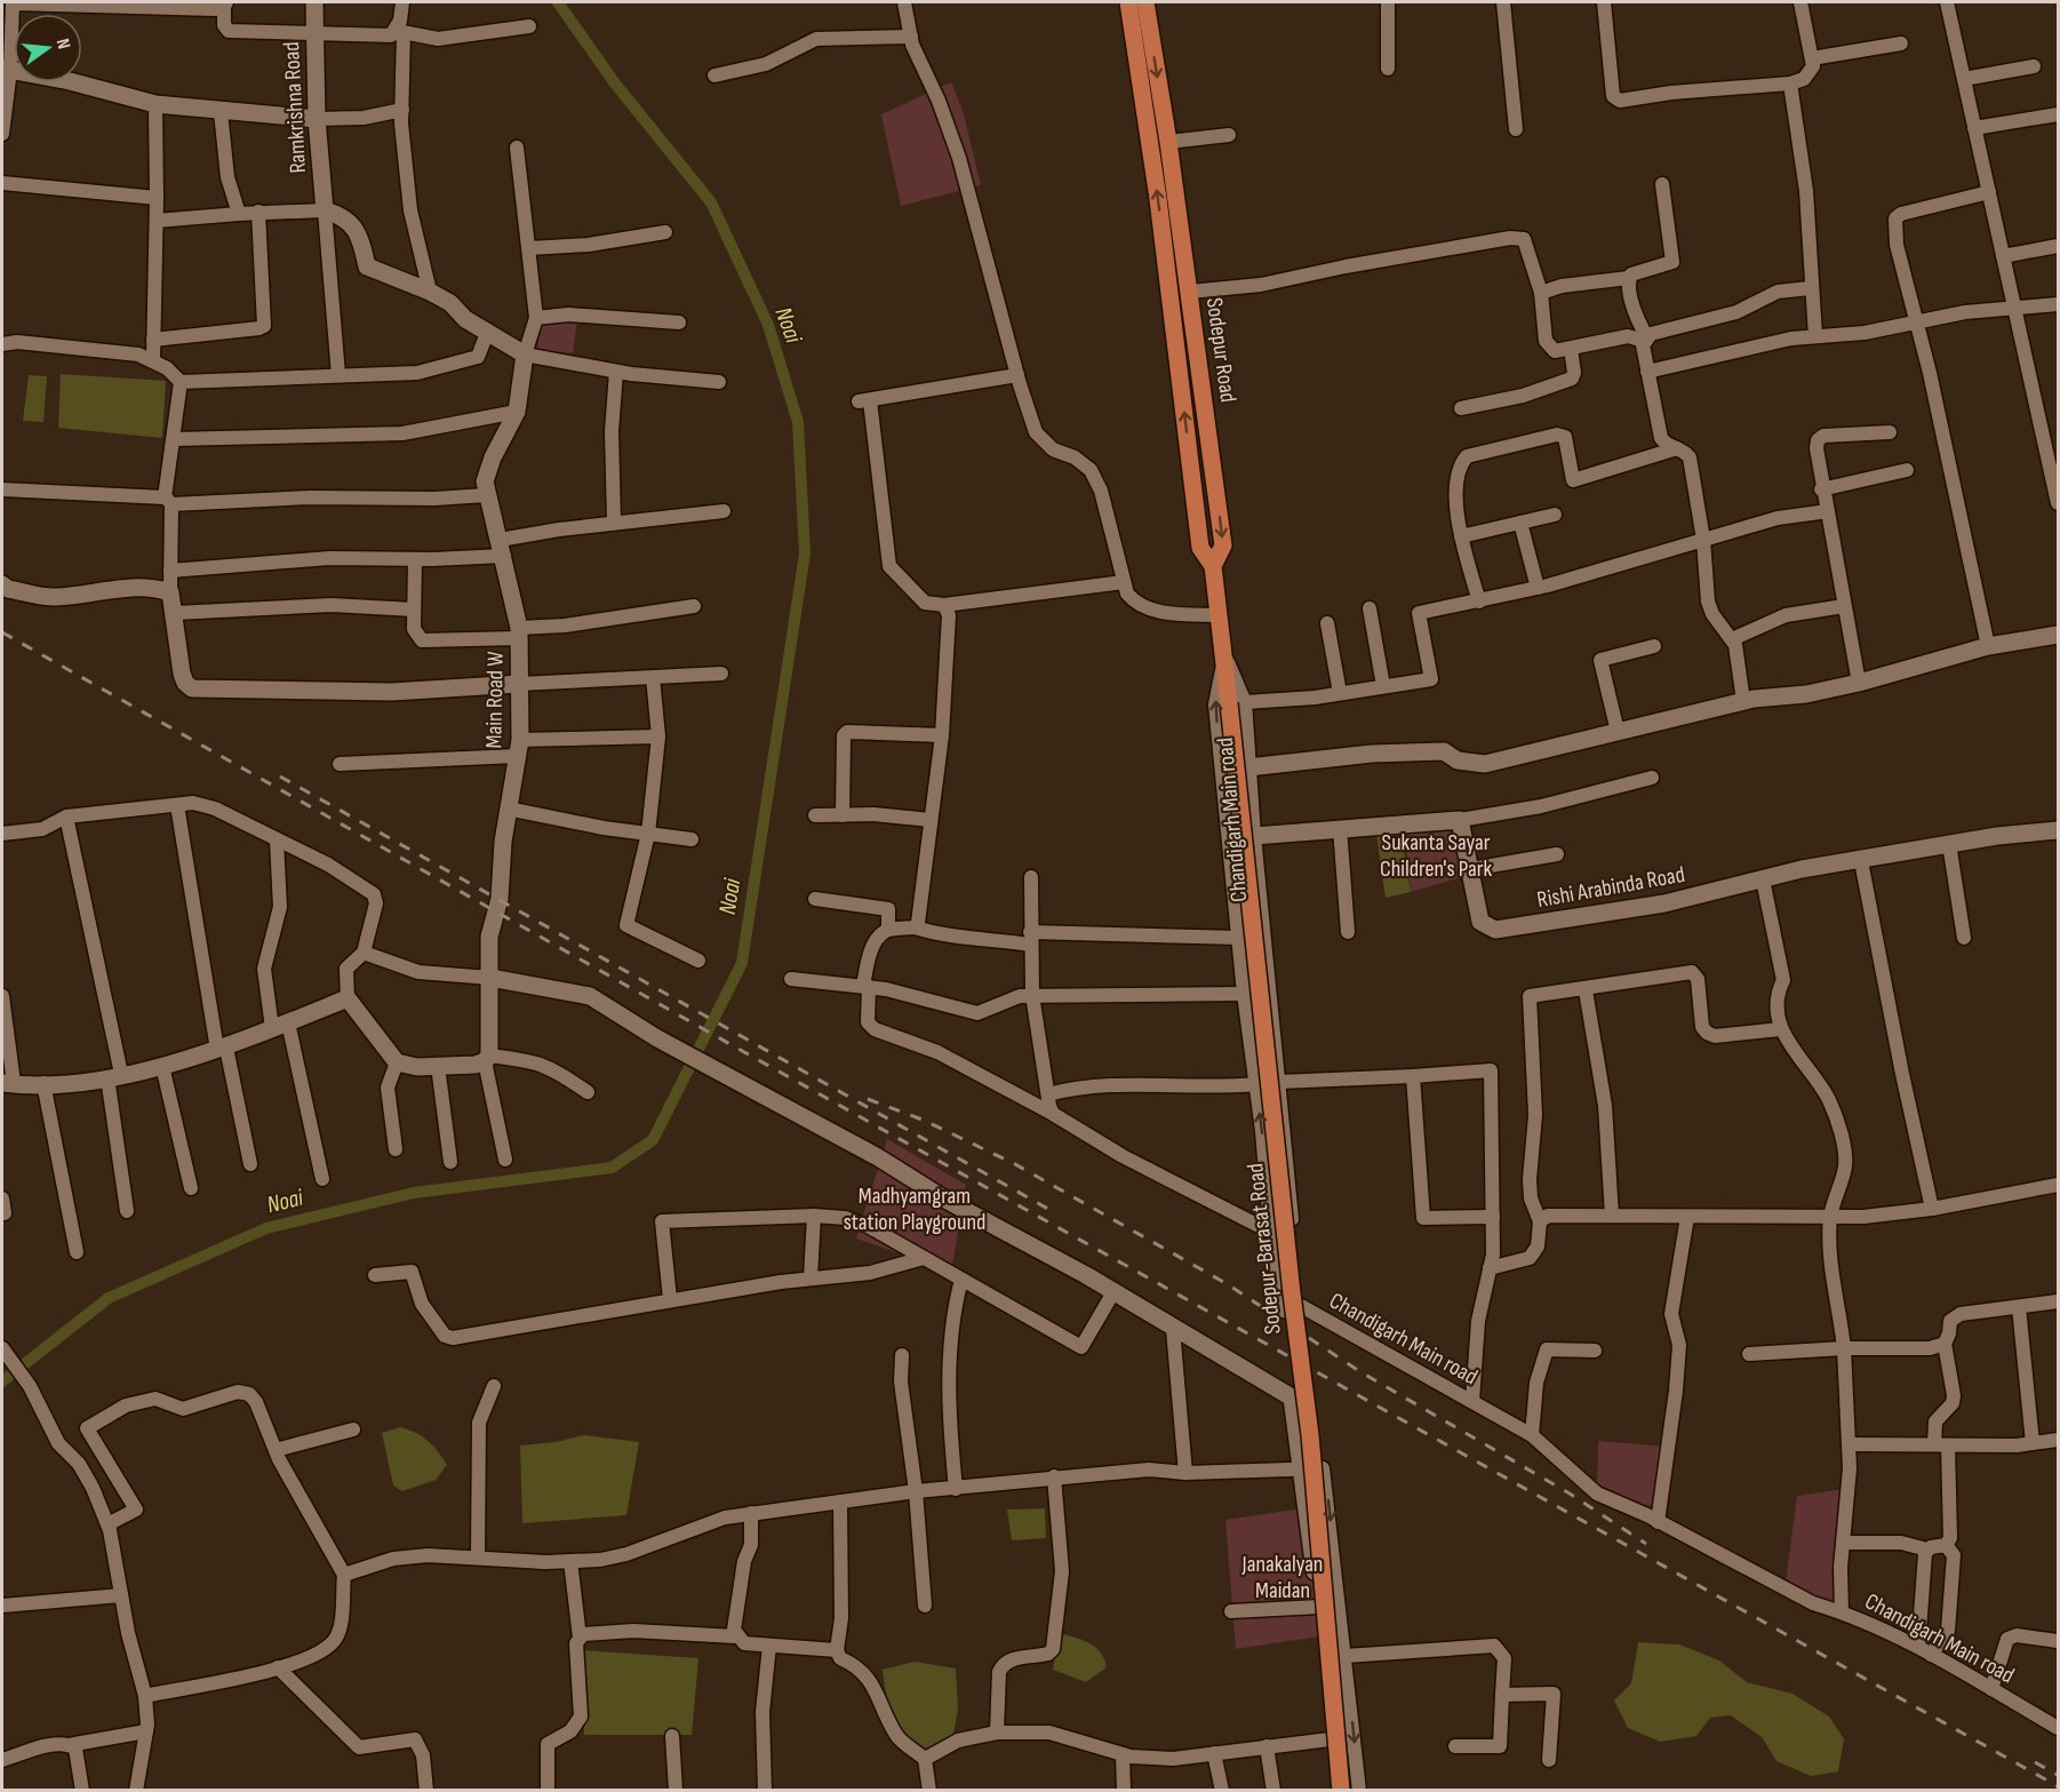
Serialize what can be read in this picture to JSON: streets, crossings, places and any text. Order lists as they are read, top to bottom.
{
  "streets": {
    "main road": ["Sodepur Road", "Sodepur-Barasat Road"],
    "street": [
      "Ramkrishna Road",
      "Main Road W",
      "Chandigarh Main road",
      "Rishi Arabinda Road"
    ]
  },
  "crossings": [
    ["Sodepur Road", "Chandigarh Main road"],
    ["Sodepur Road", "Sodepur-Barasat Road"],
    ["Chandigarh Main road", "Sodepur-Barasat Road"]
  ],
  "water": ["Noai"],
  "parks": ["Sukanta Sayar Children's Park", "Madhyamgram station Playground", "Janakalyan Maidan"],
  "north": "right"
}
